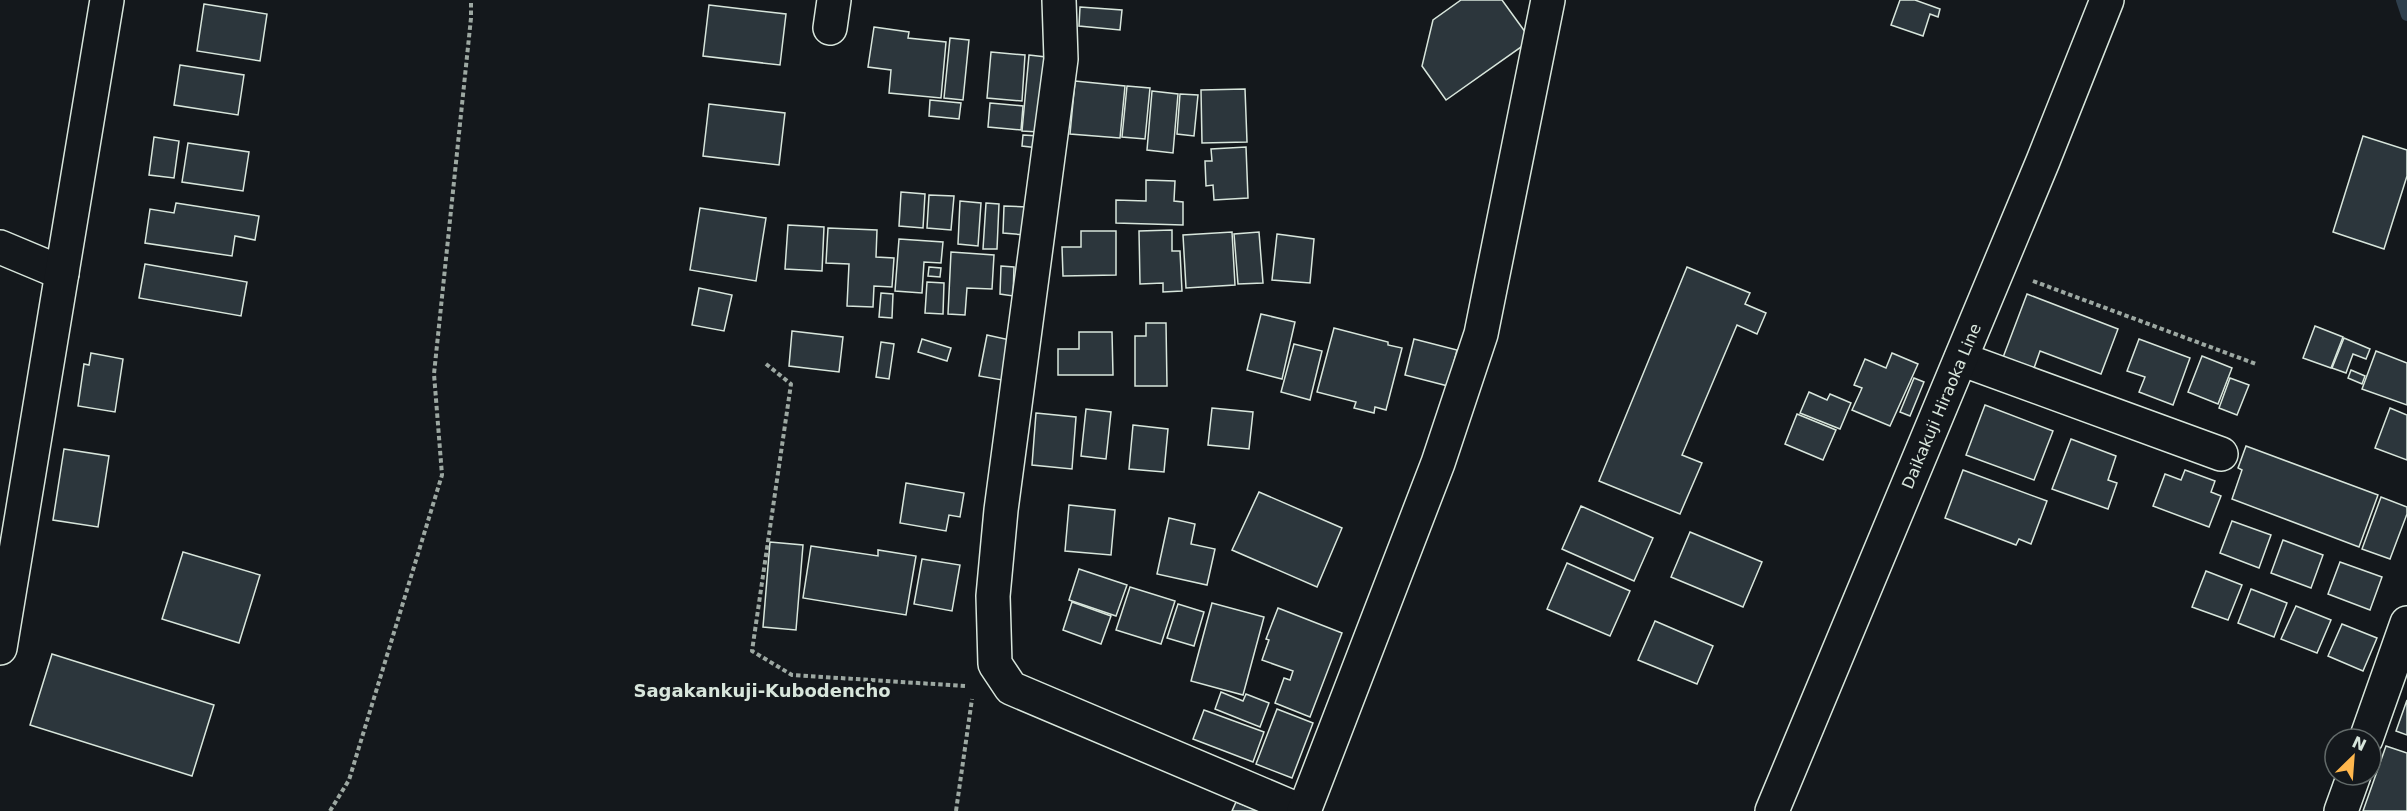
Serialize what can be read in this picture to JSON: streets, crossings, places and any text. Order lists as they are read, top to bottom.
{
  "streets": {
    "street": ["Daikakuji Hiraoka Line"]
  },
  "districts": ["Sagakankuji-Kubodencho"],
  "north": "top right"
}
